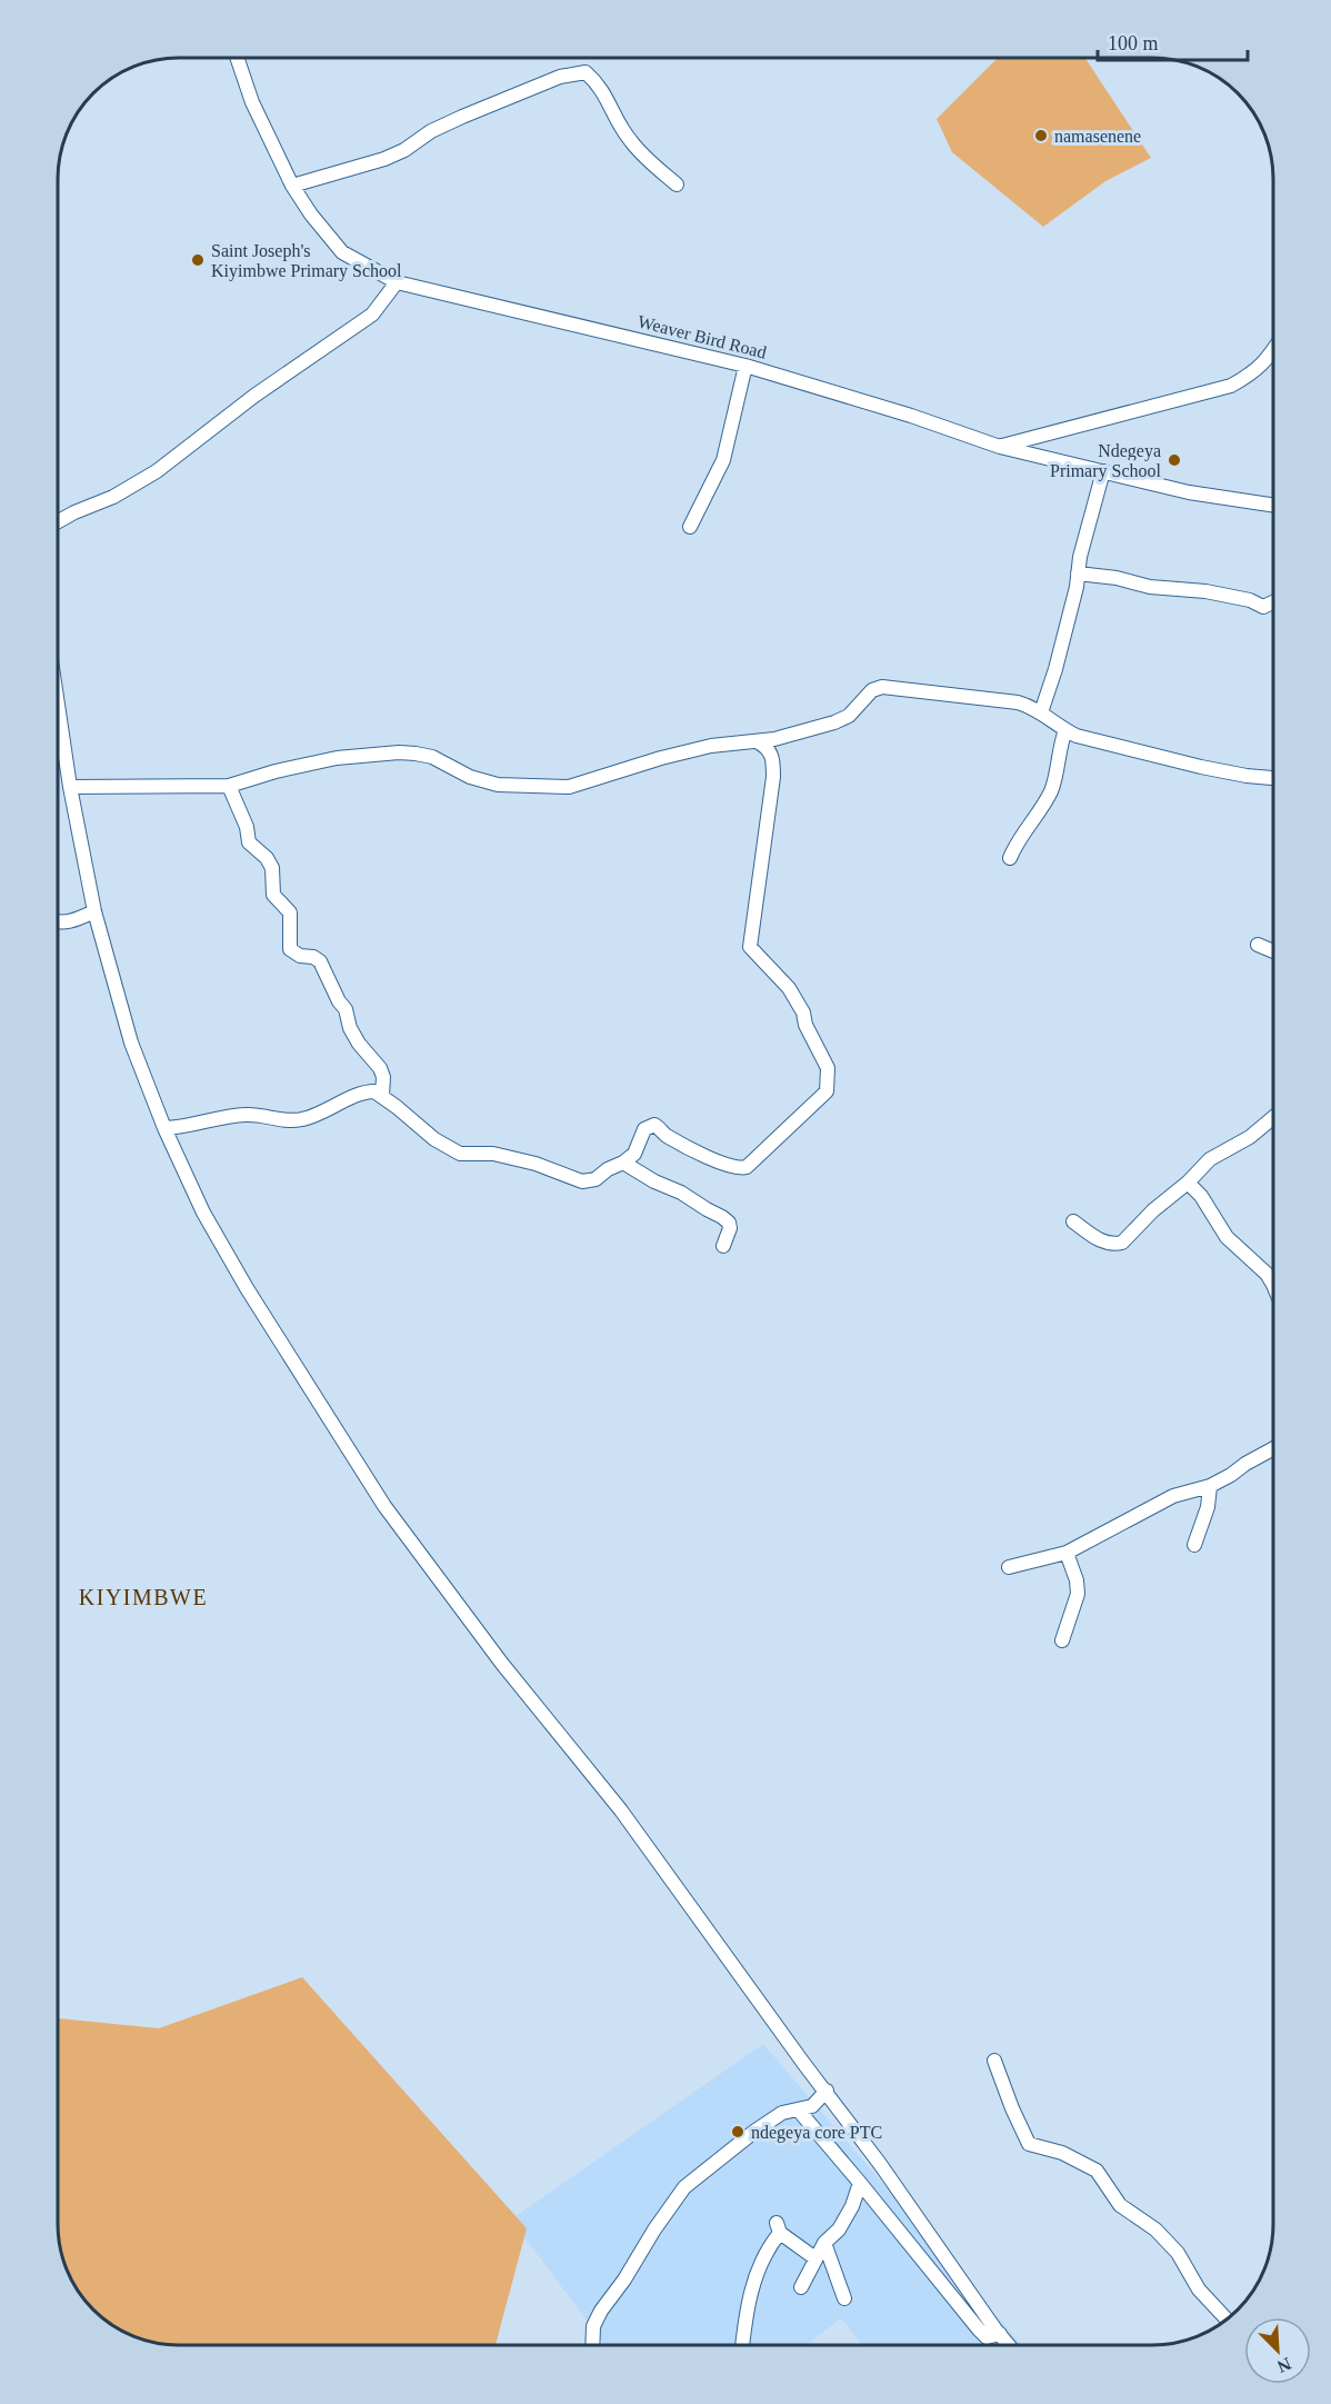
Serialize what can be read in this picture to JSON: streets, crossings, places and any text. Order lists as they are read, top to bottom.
{
  "streets": {
    "street": ["Weaver Bird Road"]
  },
  "districts": ["KIYIMBWE"],
  "places": [
    "namasenene",
    "Saint Joseph's Kiyimbwe Primary School",
    "Ndegeya Primary School",
    "ndegeya core PTC"
  ],
  "scale_bar": "100 m",
  "north": "bottom right"
}
